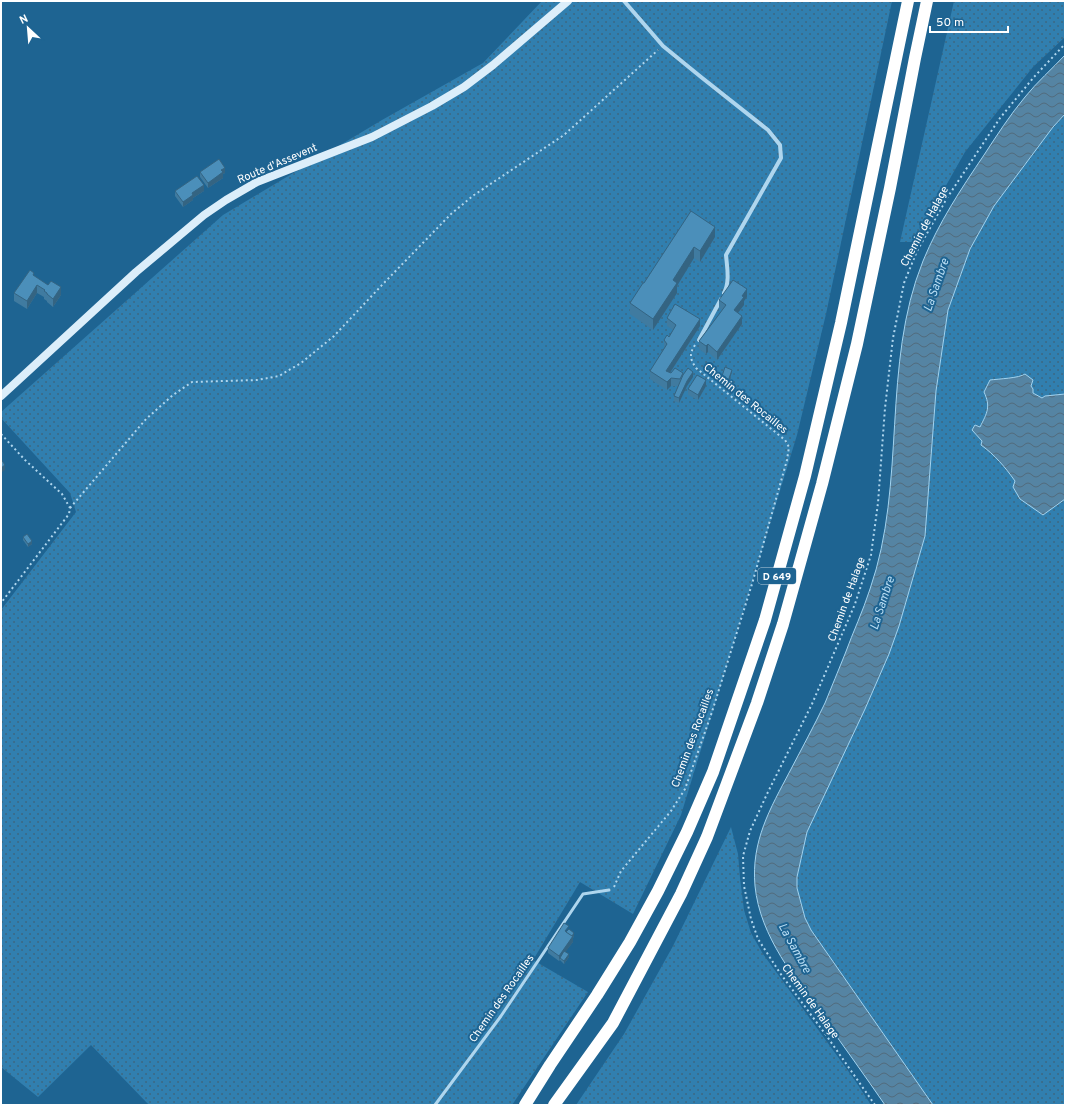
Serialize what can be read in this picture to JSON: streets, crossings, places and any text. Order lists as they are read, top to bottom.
{
  "streets": {
    "highway": ["D 649"],
    "street": ["Route d'Assevent"],
    "lane": ["Chemin des Rocailles"],
    "path": ["Chemin de Halage"]
  },
  "water": ["La Sambre"],
  "scale_bar": "50 m",
  "north": "top left"
}
